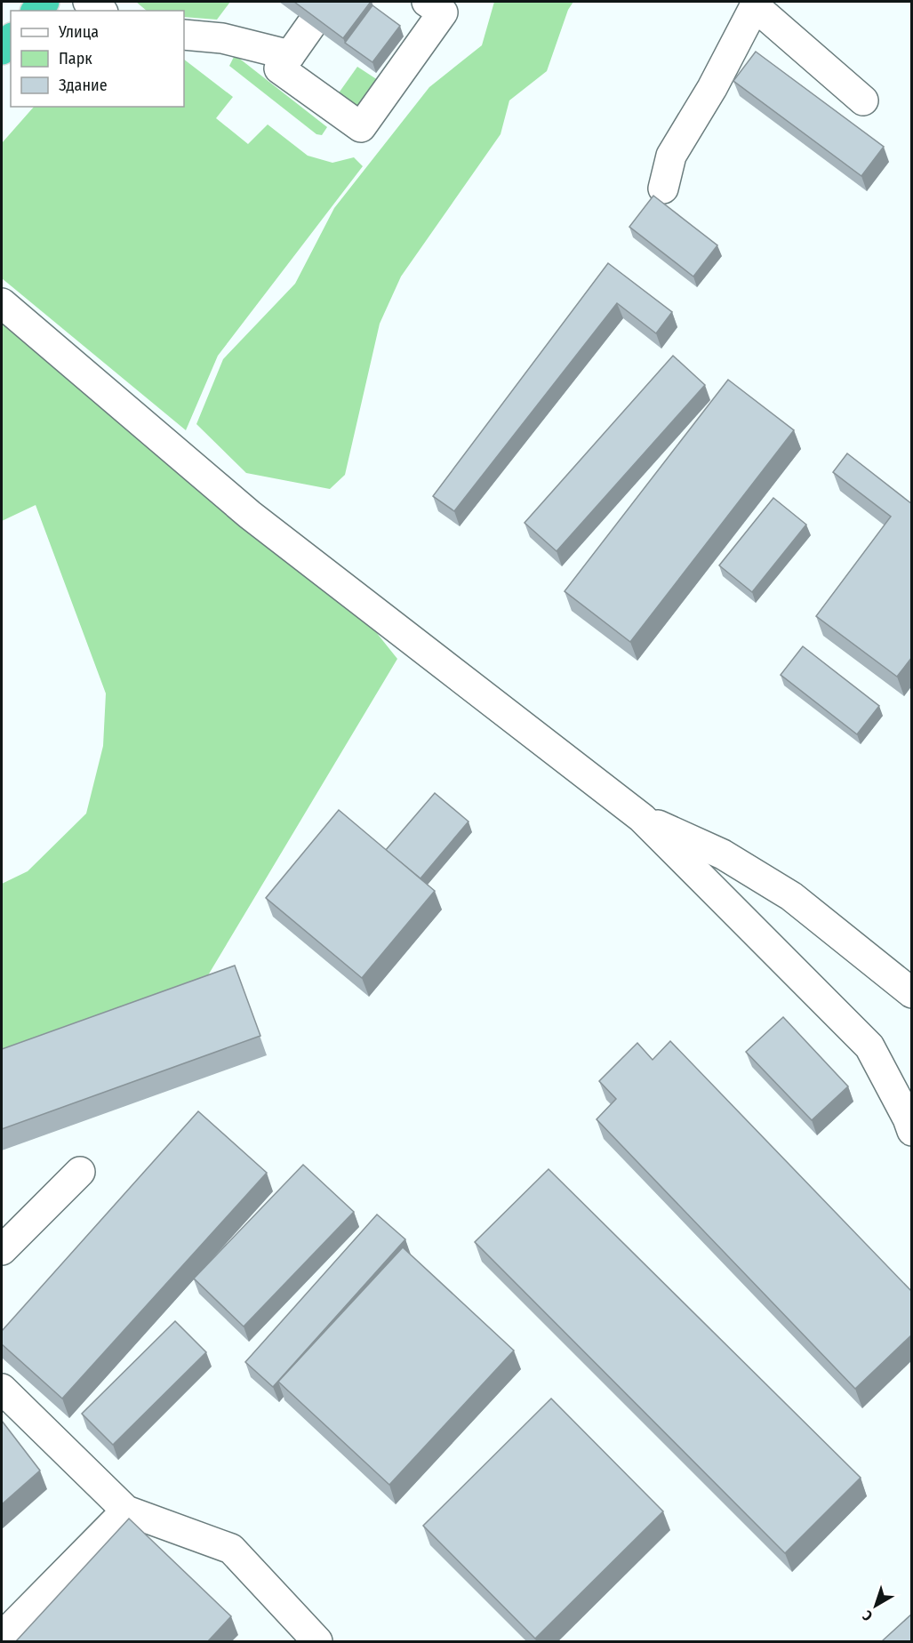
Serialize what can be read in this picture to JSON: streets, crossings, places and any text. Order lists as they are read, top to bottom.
{
  "legend": ["Улица", "Парк", "Здание"],
  "north": "bottom left"
}
